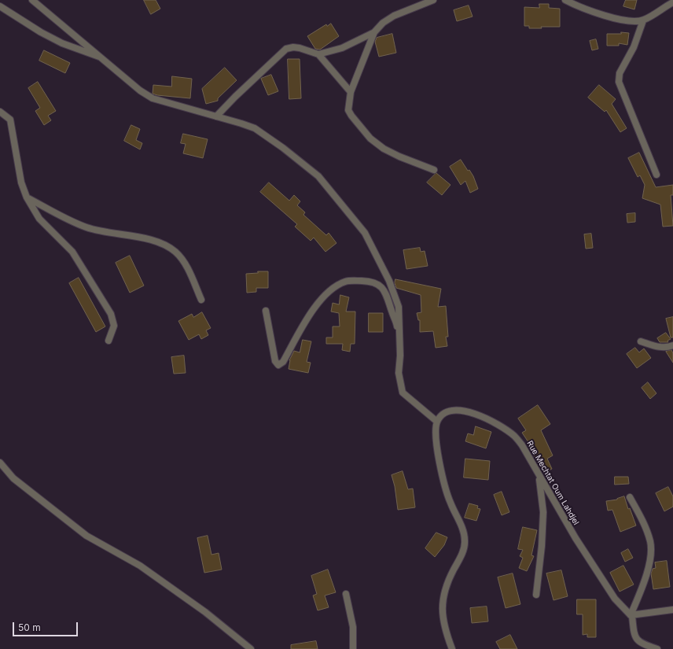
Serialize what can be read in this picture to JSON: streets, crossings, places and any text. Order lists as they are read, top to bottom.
{
  "streets": {
    "street": ["Rue Mechtat Oum Lahdjel"]
  },
  "scale_bar": "50 m"
}
